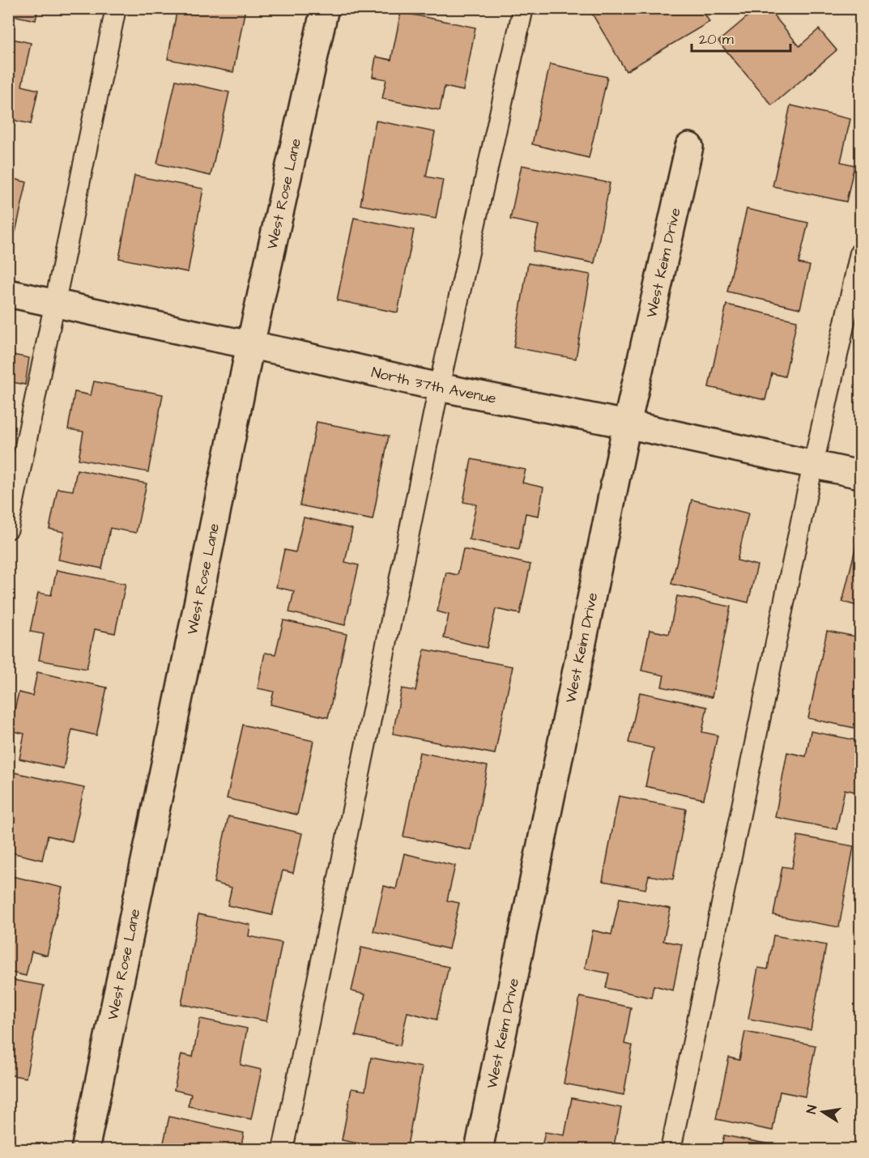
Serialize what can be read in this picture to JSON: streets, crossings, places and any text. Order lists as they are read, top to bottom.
{
  "streets": {
    "street": ["West Rose Lane", "West Keim Drive", "North 37th Avenue"]
  },
  "crossings": [
    ["West Rose Lane", "North 37th Avenue"],
    ["West Keim Drive", "North 37th Avenue"]
  ],
  "scale_bar": "20 m",
  "north": "left"
}
